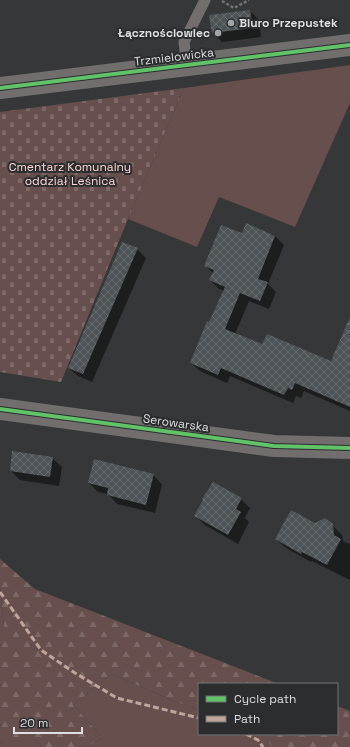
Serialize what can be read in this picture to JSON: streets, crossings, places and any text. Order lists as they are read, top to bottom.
{
  "streets": {
    "street": ["Trzmielowicka", "Serowarska"]
  },
  "parks": ["Cmentarz Komunalny oddział Leśnica"],
  "places": ["Biuro Przepustek", "Łącznościowiec"],
  "legend": ["Cycle path", "Path"],
  "scale_bar": "20 m"
}
